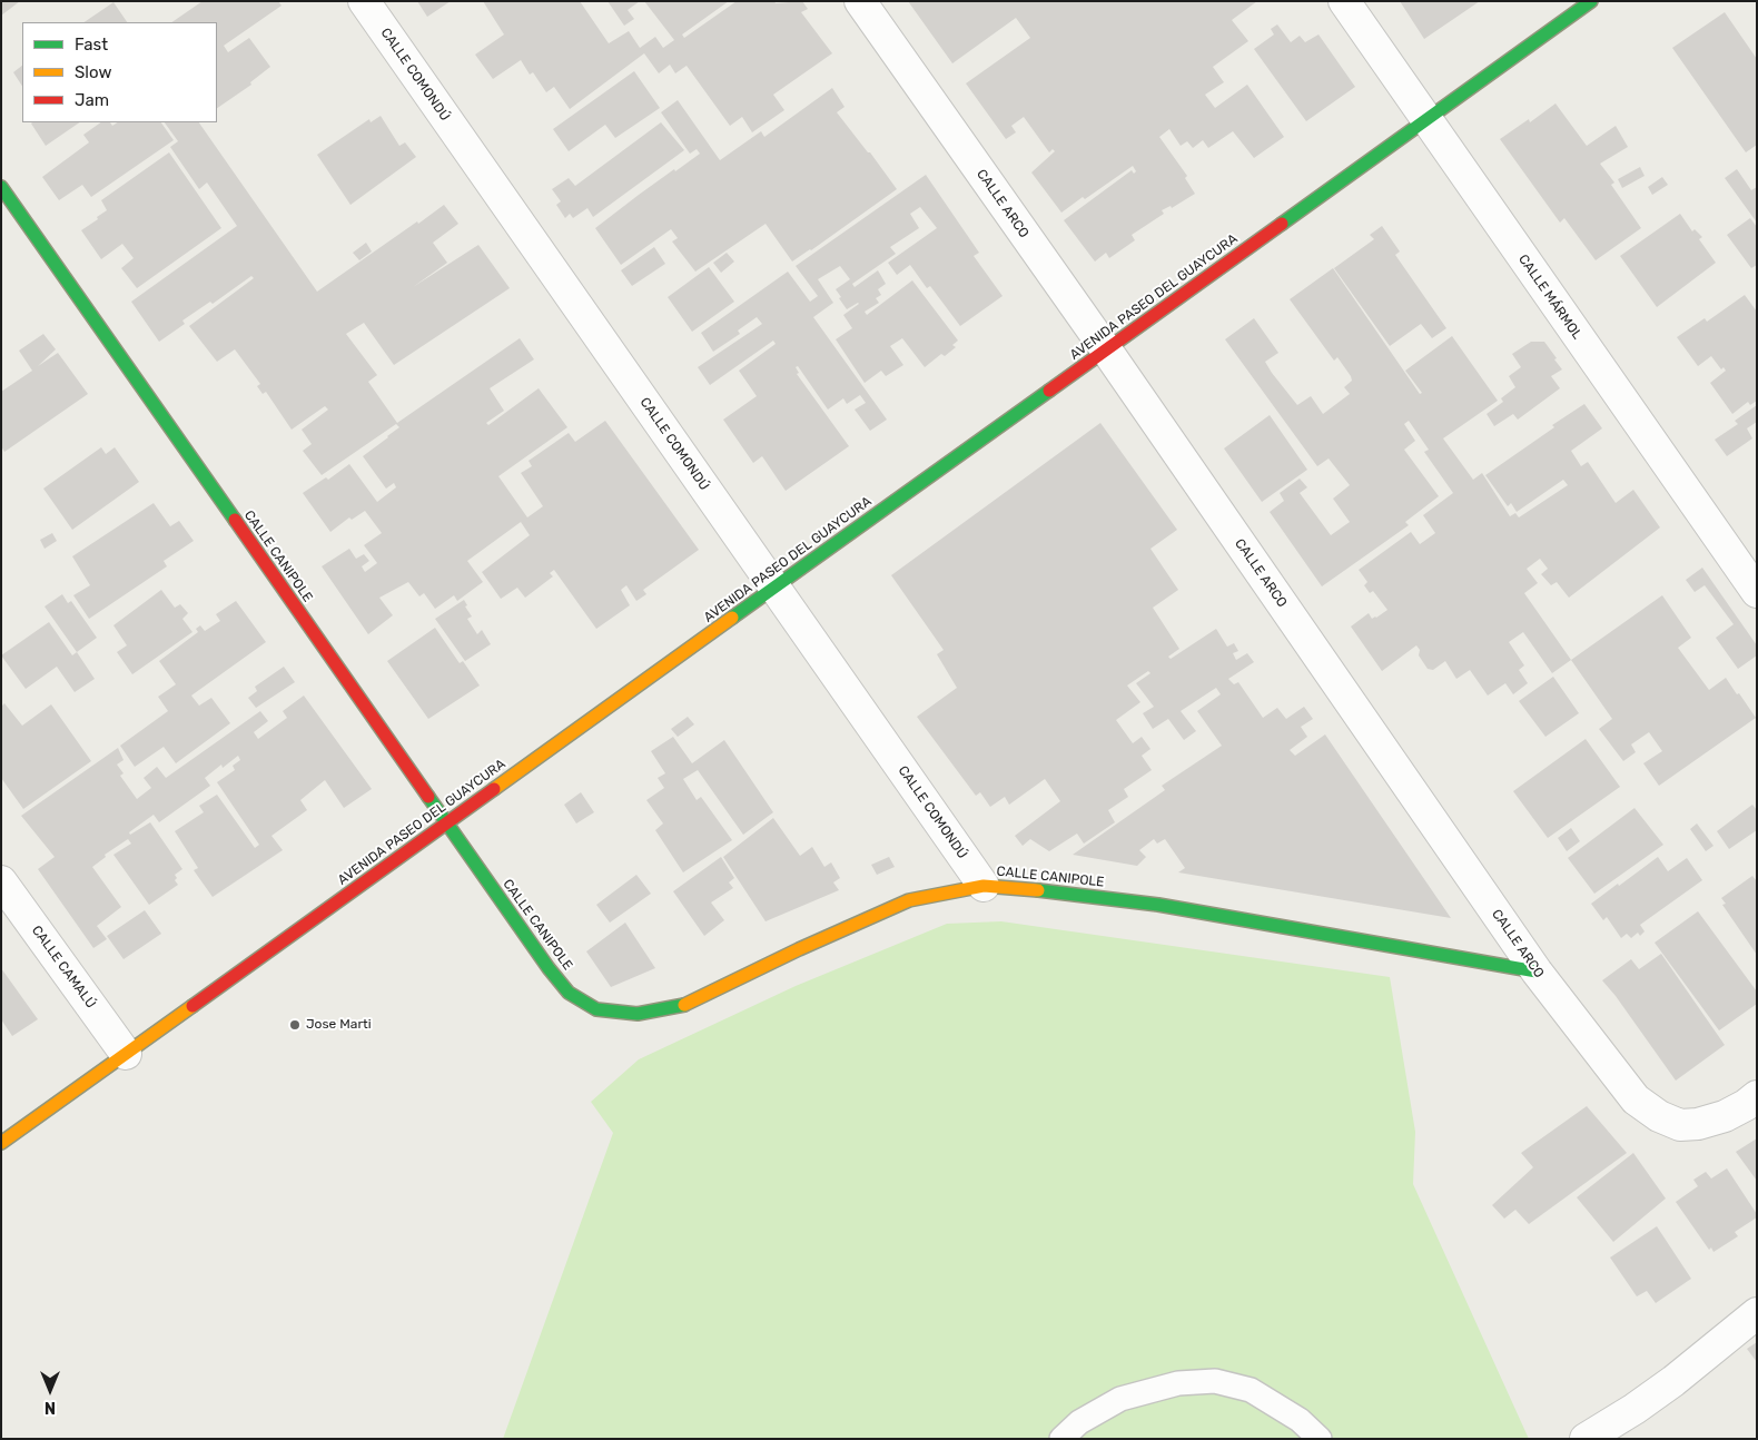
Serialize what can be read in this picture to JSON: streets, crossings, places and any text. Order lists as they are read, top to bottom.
{
  "streets": {
    "street": [
      "CALLE COMONDÚ",
      "CALLE ARCO",
      "AVENIDA PASEO DEL GUAYCURA",
      "CALLE MÁRMOL",
      "CALLE CANIPOLE",
      "CALLE CAMALÚ"
    ]
  },
  "crossings": [
    ["CALLE COMONDÚ", "AVENIDA PASEO DEL GUAYCURA"],
    ["CALLE COMONDÚ", "CALLE CANIPOLE"],
    ["CALLE ARCO", "AVENIDA PASEO DEL GUAYCURA"],
    ["CALLE ARCO", "CALLE CANIPOLE"],
    ["AVENIDA PASEO DEL GUAYCURA", "CALLE MÁRMOL"],
    ["AVENIDA PASEO DEL GUAYCURA", "CALLE CANIPOLE"],
    ["AVENIDA PASEO DEL GUAYCURA", "CALLE CAMALÚ"]
  ],
  "places": ["Jose Marti"],
  "legend": ["Fast", "Slow", "Jam"],
  "north": "bottom"
}
